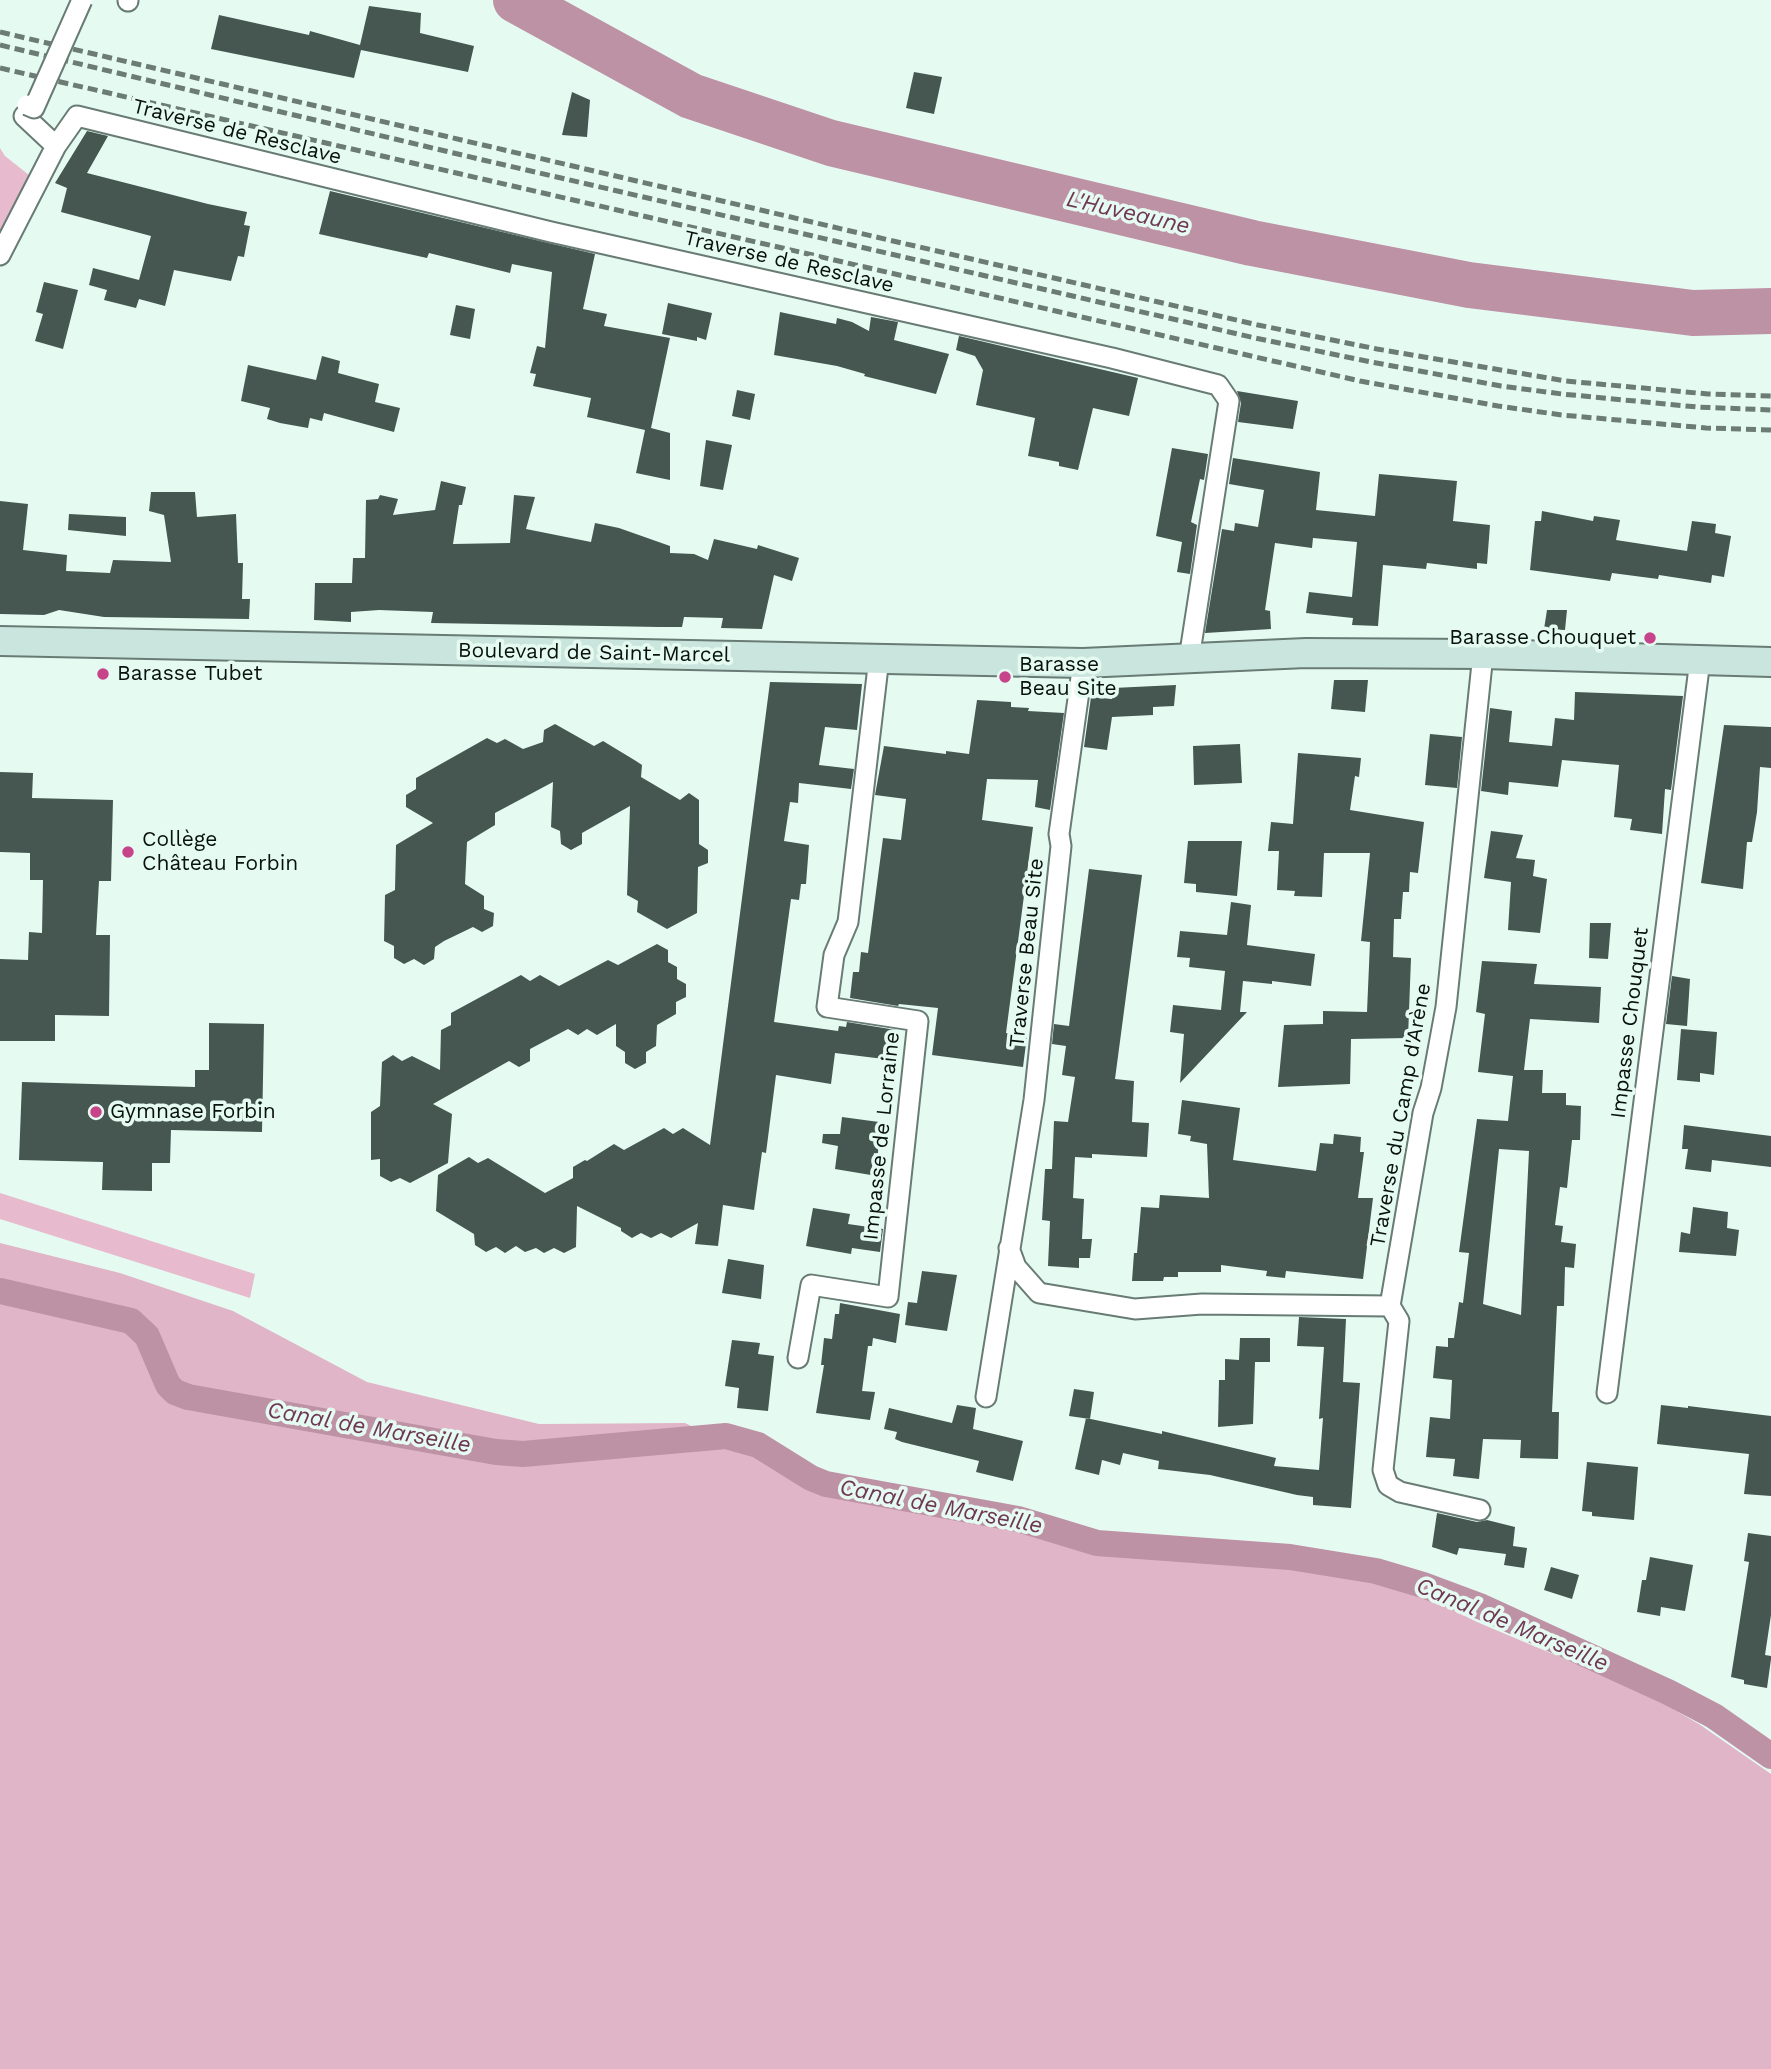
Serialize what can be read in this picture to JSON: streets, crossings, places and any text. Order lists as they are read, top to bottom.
{
  "streets": {
    "street": [
      "Traverse de Resclave",
      "Boulevard de Saint-Marcel",
      "Traverse Beau Site",
      "Impasse Chouquet",
      "Traverse du Camp d'Arène",
      "Impasse de Lorraine"
    ]
  },
  "crossings": [
    ["Traverse de Resclave", "Boulevard de Saint-Marcel"],
    ["Boulevard de Saint-Marcel", "Traverse Beau Site"],
    ["Boulevard de Saint-Marcel", "Impasse Chouquet"],
    ["Boulevard de Saint-Marcel", "Traverse du Camp d'Arène"],
    ["Boulevard de Saint-Marcel", "Impasse de Lorraine"]
  ],
  "water": ["L'Huveaune", "Canal de Marseille"],
  "places": [
    "Barasse Chouquet",
    "Barasse Tubet",
    "Barasse Beau Site",
    "Collège Château Forbin",
    "Gymnase Forbin"
  ]
}
